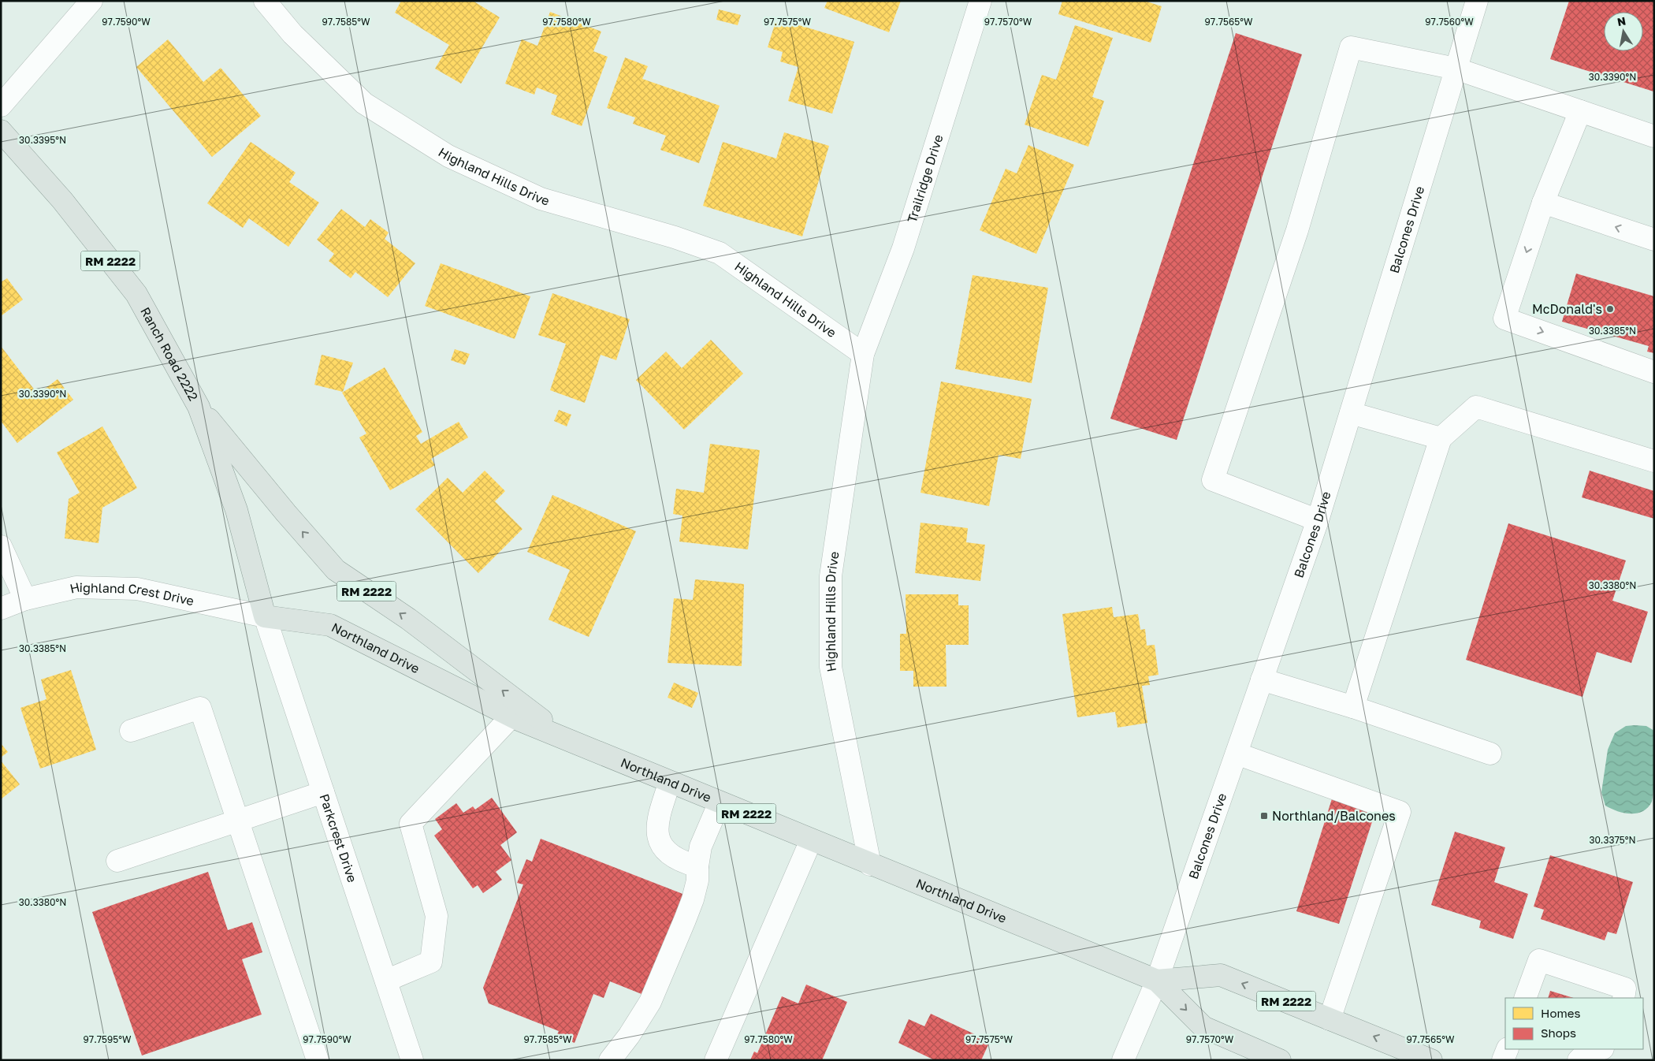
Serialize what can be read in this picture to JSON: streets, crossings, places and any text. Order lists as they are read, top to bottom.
{
  "streets": {
    "main road": ["RM 2222", "Ranch Road 2222", "Northland Drive"],
    "street": [
      "Highland Hills Drive",
      "Trailridge Drive",
      "Balcones Drive",
      "Highland Crest Drive",
      "Parkcrest Drive"
    ]
  },
  "crossings": [
    ["Highland Hills Drive", "Trailridge Drive"],
    ["Highland Hills Drive", "Northland Drive"],
    ["Balcones Drive", "Northland Drive"],
    ["RM 2222", "Ranch Road 2222"],
    ["RM 2222", "Northland Drive"],
    ["Ranch Road 2222", "Highland Crest Drive"],
    ["Ranch Road 2222", "Northland Drive"],
    ["Ranch Road 2222", "Parkcrest Drive"],
    ["Highland Crest Drive", "Northland Drive"],
    ["Highland Crest Drive", "Parkcrest Drive"],
    ["Northland Drive", "Parkcrest Drive"]
  ],
  "places": {
    "other": ["McDonald's"],
    "transit": ["Northland/Balcones"]
  },
  "legend": ["Homes", "Shops"],
  "north": "top",
  "coordinates": [
    "97.7590°W",
    "97.7585°W",
    "97.7580°W",
    "97.7575°W",
    "97.7570°W",
    "97.7565°W",
    "97.7560°W",
    "30.3390°N",
    "30.3395°N",
    "30.3385°N",
    "30.3380°N",
    "30.3375°N",
    "97.7595°W"
  ]
}
